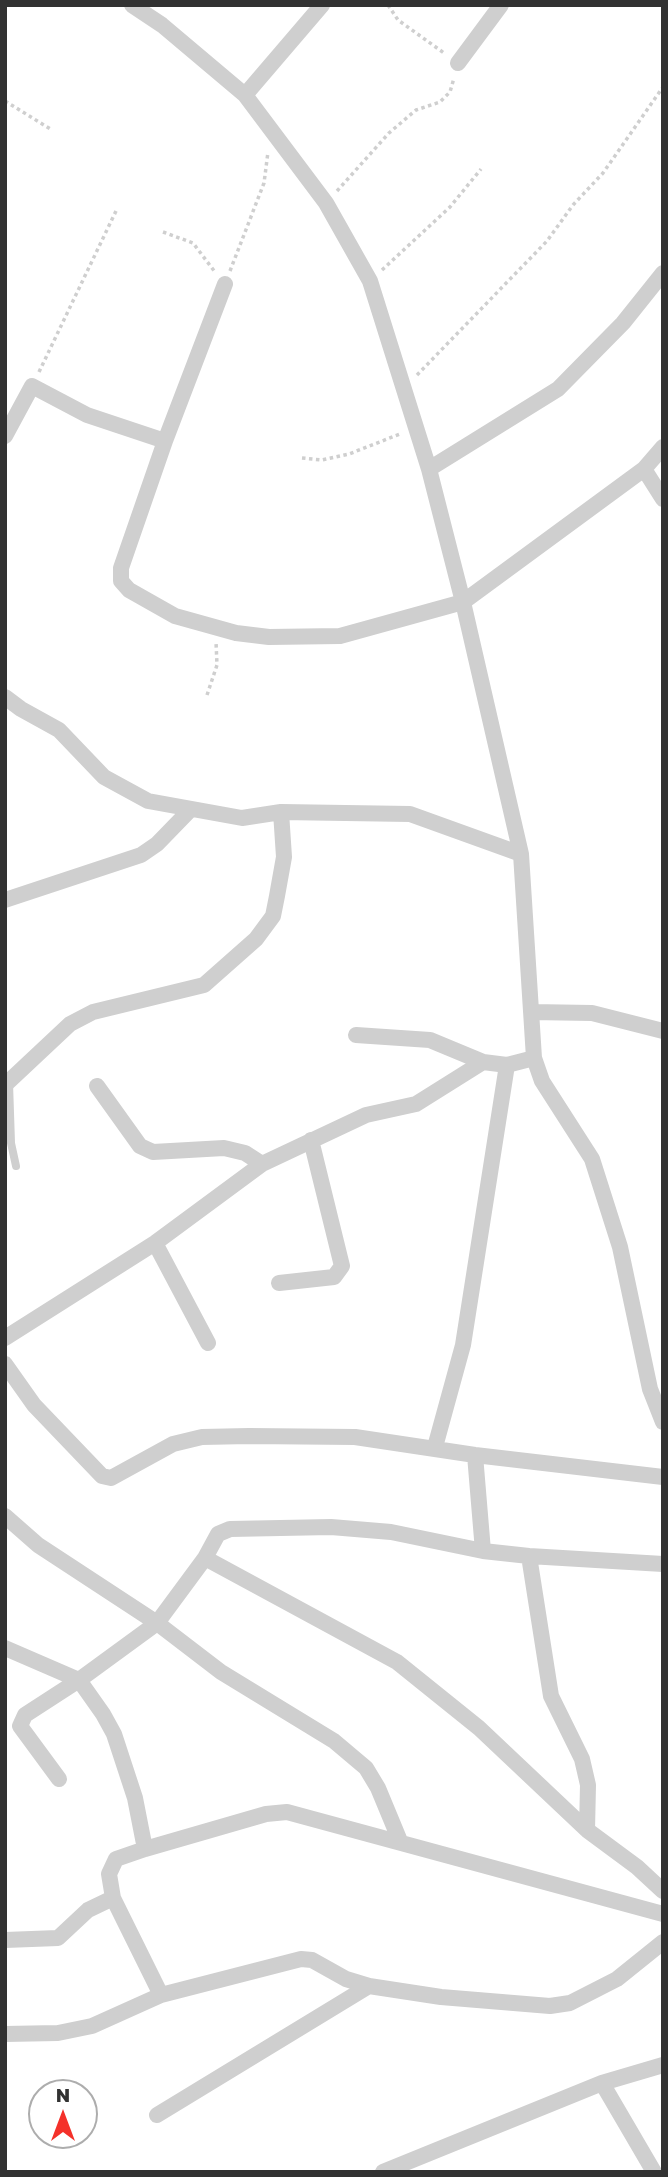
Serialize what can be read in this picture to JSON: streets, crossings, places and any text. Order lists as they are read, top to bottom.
{
  "north": "top"
}
